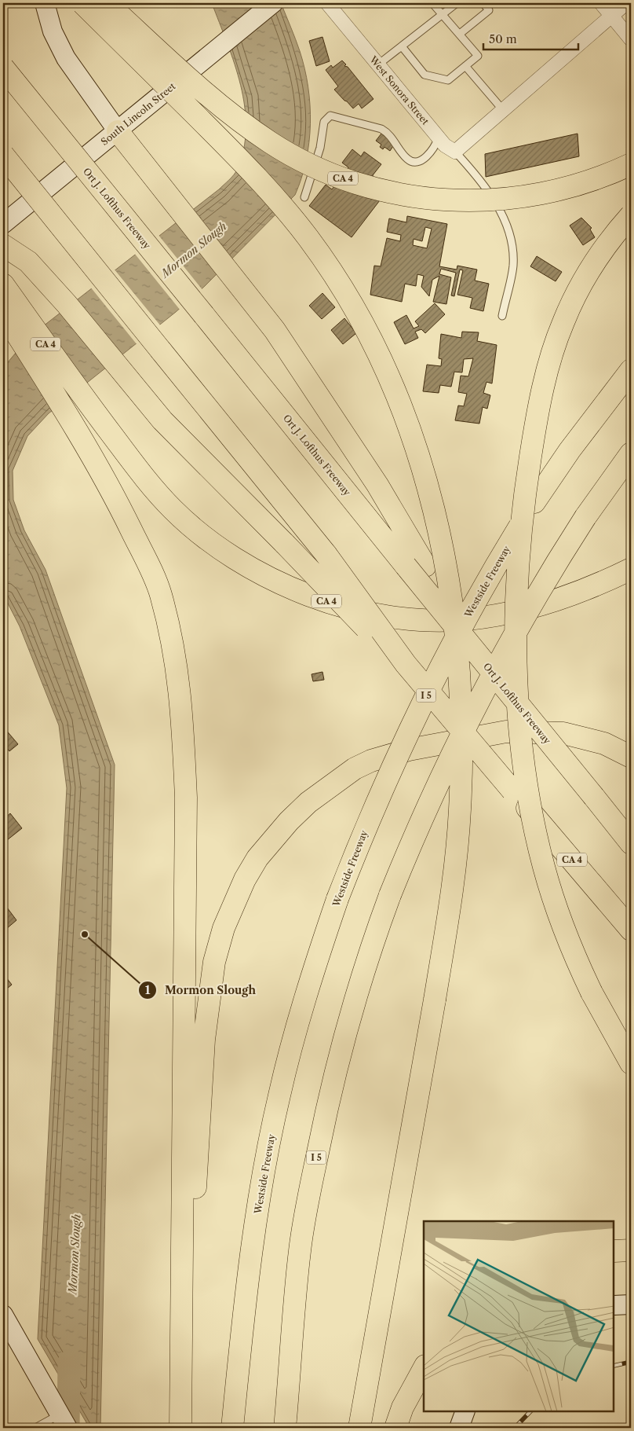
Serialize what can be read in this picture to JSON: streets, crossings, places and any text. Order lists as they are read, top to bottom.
{
  "streets": {
    "highway": [
      "CA 4",
      "Ort J. Lofthus Freeway",
      "Westside Freeway",
      "I 5"
    ],
    "street": ["West Sonora Street", "South Lincoln Street"]
  },
  "water": ["Mormon Slough"],
  "places": ["Mormon Slough"],
  "scale_bar": "50 m"
}
